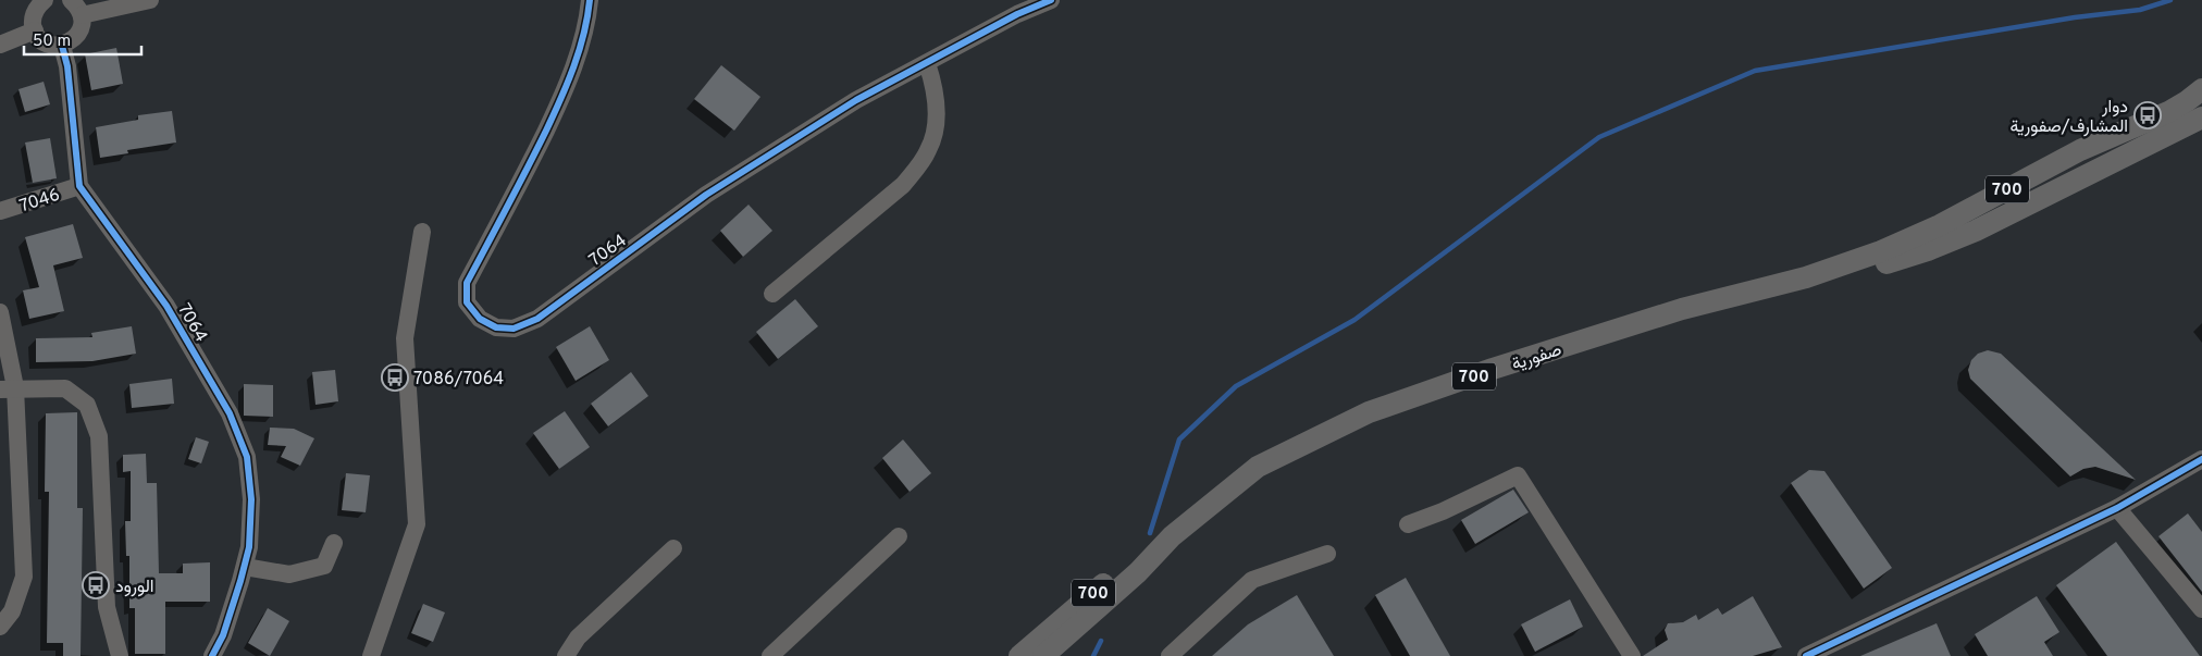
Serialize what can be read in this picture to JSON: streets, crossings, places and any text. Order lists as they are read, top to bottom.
{
  "streets": {
    "main road": ["700", "صفورية"],
    "street": ["7046", "7064"]
  },
  "crossings": [
    ["700", "صفورية"],
    ["7046", "7064"]
  ],
  "places": {
    "bus stop": ["دوار المشارف/صفورية", "7086/7064", "الورود"]
  },
  "scale_bar": "50 m"
}
